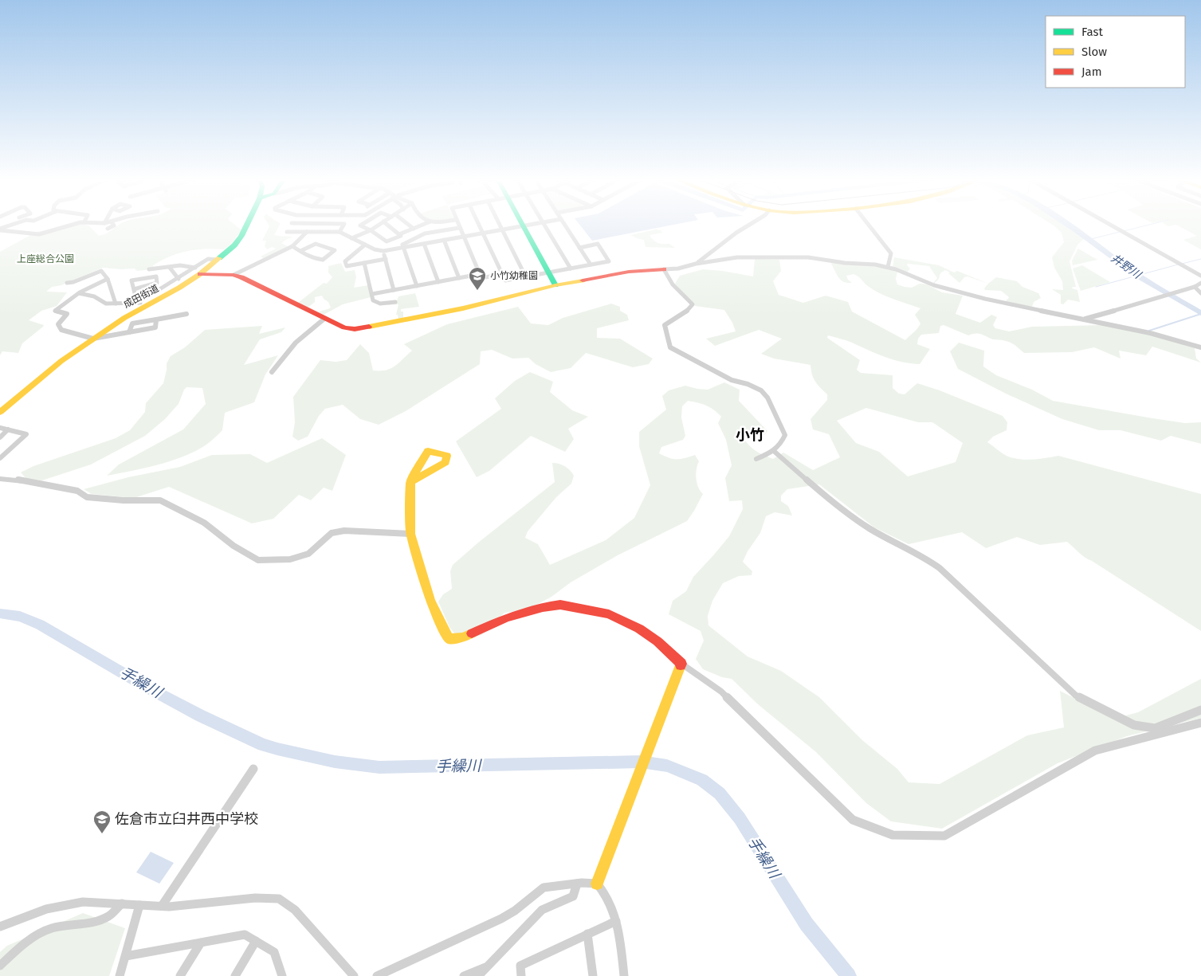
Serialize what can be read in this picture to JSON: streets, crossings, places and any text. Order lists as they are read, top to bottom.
{
  "streets": {
    "main road": ["成田街道"]
  },
  "districts": ["小竹"],
  "water": ["井野川", "手繰川"],
  "parks": ["上座総合公園"],
  "places": {
    "school or university": ["小竹幼稚園", "佐倉市立臼井西中学校"]
  },
  "legend": ["Fast", "Slow", "Jam"]
}
